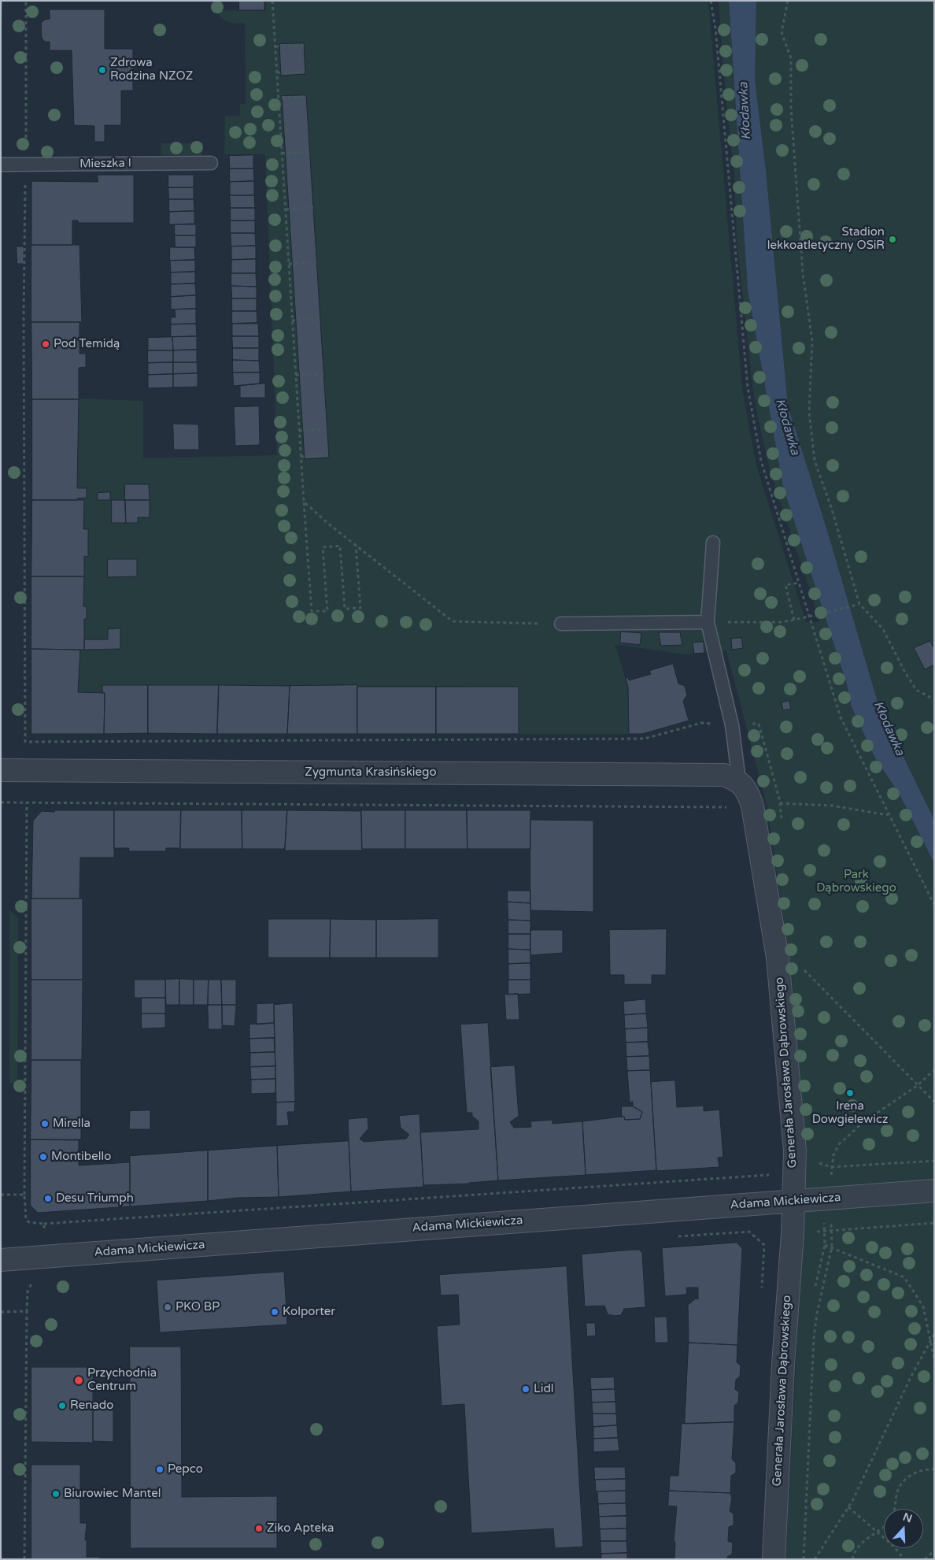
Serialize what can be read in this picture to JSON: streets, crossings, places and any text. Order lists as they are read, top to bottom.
{
  "streets": {
    "street": ["Zygmunta Krasińskiego", "Generała Jarosława Dąbrowskiego", "Adama Mickiewicza"],
    "lane": ["Mieszka I"]
  },
  "crossings": [
    ["Zygmunta Krasińskiego", "Generała Jarosława Dąbrowskiego"],
    ["Generała Jarosława Dąbrowskiego", "Adama Mickiewicza"]
  ],
  "water": ["Kłodawka"],
  "parks": ["Park Dąbrowskiego"],
  "places": [
    "Zdrowa Rodzina NZOZ",
    "Stadion lekkoatletyczny OSiR",
    "Pod Temidą",
    "Irena Dowgielewicz",
    "Mirella",
    "Montibello",
    "Desu Triumph",
    "PKO BP",
    "Kolporter",
    "Przychodnia Centrum",
    "Lidl",
    "Renado",
    "Pepco",
    "Biurowiec Mantel",
    "Ziko Apteka"
  ],
  "north": "top"
}
